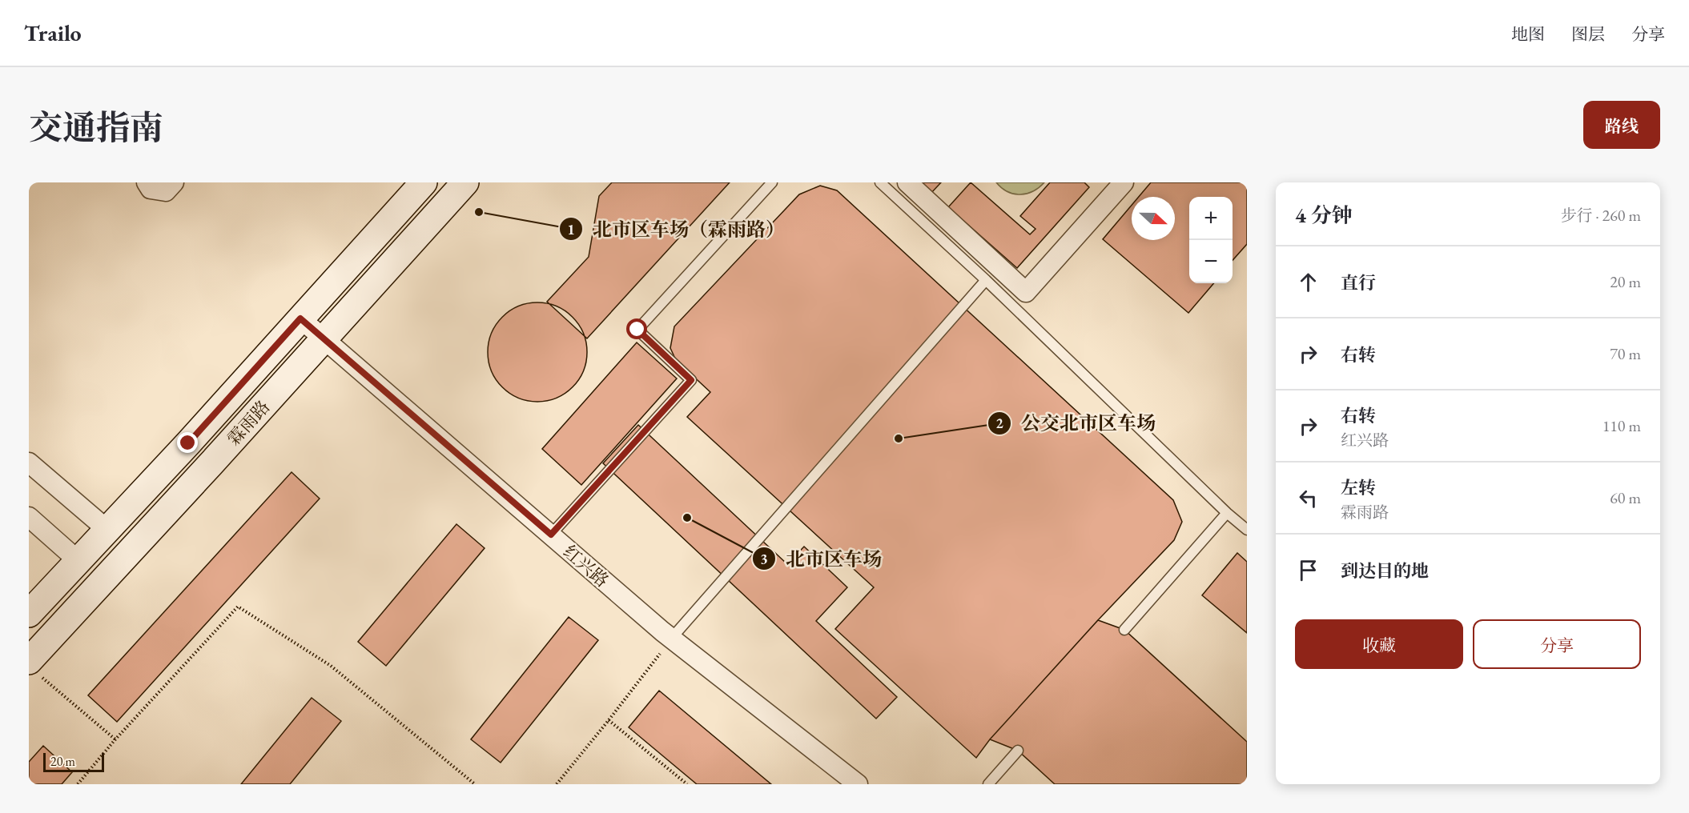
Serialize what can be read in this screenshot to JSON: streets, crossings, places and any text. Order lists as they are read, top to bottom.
{
  "streets": {
    "main road": ["霖雨路"],
    "street": ["红兴路"]
  },
  "crossings": [
    ["霖雨路", "红兴路"]
  ],
  "places": ["北市区车场（霖雨路）", "公交北市区车场", "北市区车场"],
  "scale_bar": "20 m",
  "north": "right",
  "page": {
    "header": "Trailo",
    "nav": ["地图", "图层", "分享"],
    "title": "交通指南",
    "buttons": [
      "路线",
      ["收藏", "分享"]
    ],
    "heading": ["4 分钟", "步行 · 260 m"],
    "map_buttons": ["+", "−"],
    "list": [
      ["直行", "20 m"],
      ["右转", "70 m"],
      ["右转", "红兴路", "110 m"],
      ["左转", "霖雨路", "60 m"],
      "到达目的地"
    ],
    "scale": "20 m"
  }
}
